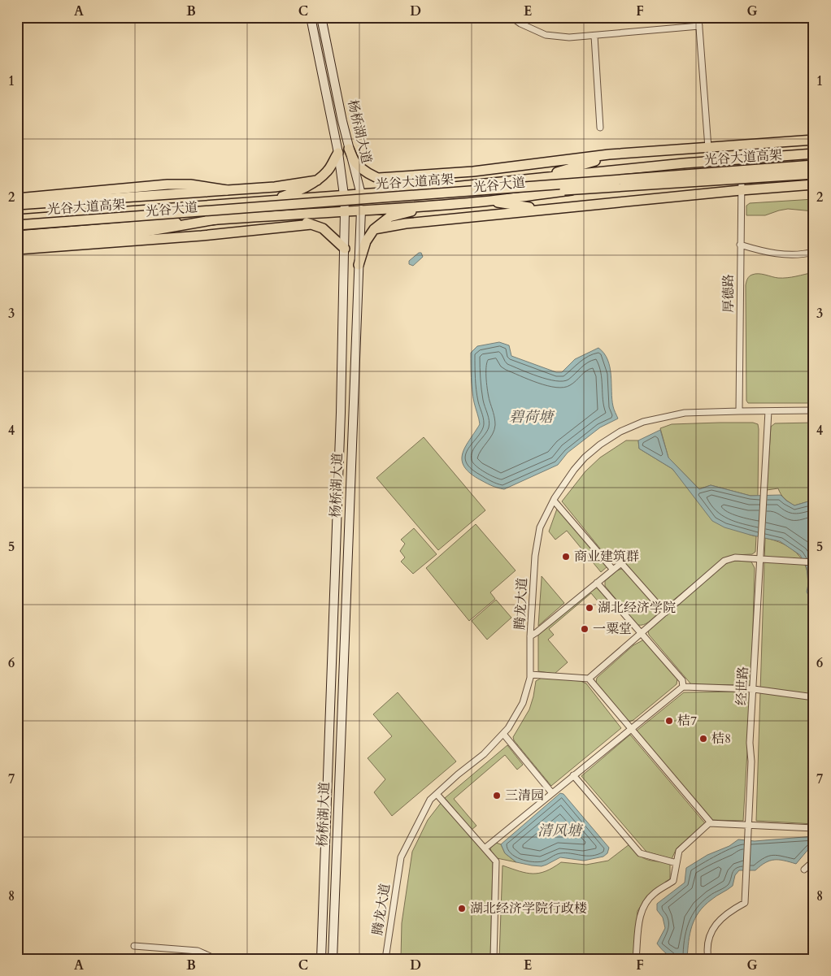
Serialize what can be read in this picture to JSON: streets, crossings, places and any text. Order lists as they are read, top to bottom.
{
  "streets": {
    "main road": ["杨桥湖大道", "光谷大道高架", "光谷大道"],
    "street": ["厚德路", "腾龙大道", "经世路"]
  },
  "crossings": [
    ["杨桥湖大道", "光谷大道"],
    ["光谷大道", "厚德路"],
    ["厚德路", "腾龙大道"],
    ["腾龙大道", "经世路"]
  ],
  "water": ["碧荷塘", "清风塘"],
  "places": [
    "商业建筑群",
    "湖北经济学院",
    "一粟堂",
    "桔7",
    "桔8",
    "三清园",
    "湖北经济学院行政楼"
  ],
  "grid": {
    "columns": [
      "A",
      "B",
      "C",
      "D",
      "E",
      "F",
      "G"
    ],
    "rows": [
      "1",
      "2",
      "3",
      "4",
      "5",
      "6",
      "7",
      "8"
    ]
  }
}
